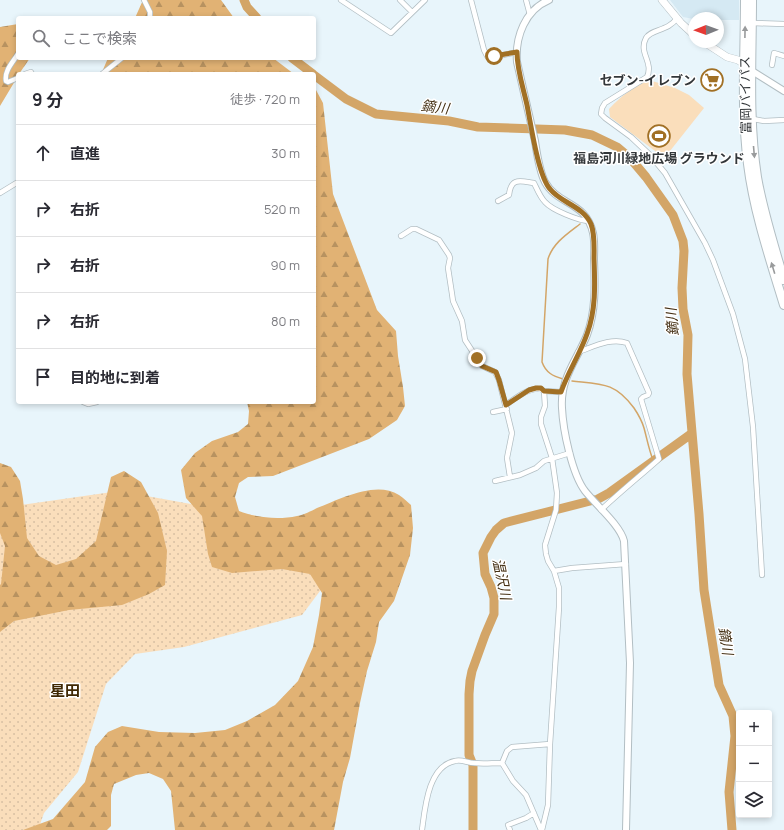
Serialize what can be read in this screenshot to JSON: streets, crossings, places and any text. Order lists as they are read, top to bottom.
{
  "streets": {
    "highway": ["富岡バイパス"]
  },
  "districts": ["星田"],
  "water": ["鏑川", "温沢川"],
  "places": {
    "supermarket": ["セブン-イレブン"],
    "sports": ["福島河川緑地広場 グラウンド"]
  },
  "north": "left",
  "page": {
    "search": "ここで検索",
    "heading": ["9 分", "徒歩 · 720 m"],
    "list": [
      ["直進", "30 m"],
      ["右折", "520 m"],
      ["右折", "90 m"],
      ["右折", "80 m"],
      "目的地に到着"
    ],
    "map_buttons": ["+", "−"]
  }
}
